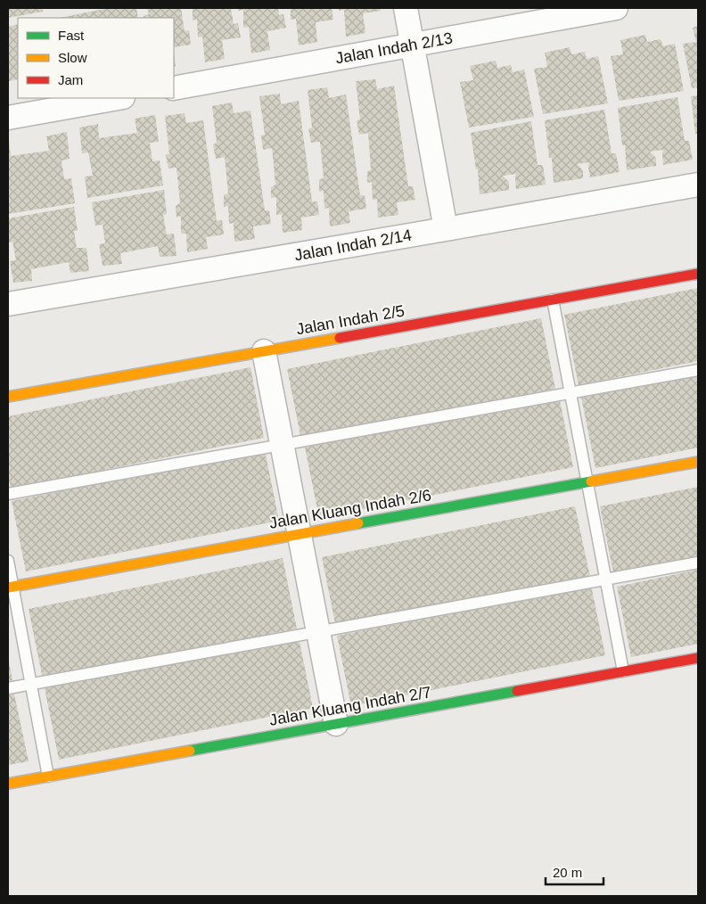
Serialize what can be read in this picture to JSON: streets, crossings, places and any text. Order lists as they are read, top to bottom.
{
  "streets": {
    "street": [
      "Jalan Indah 2/13",
      "Jalan Indah 2/14",
      "Jalan Indah 2/5",
      "Jalan Kluang Indah 2/6",
      "Jalan Kluang Indah 2/7"
    ]
  },
  "legend": ["Fast", "Slow", "Jam"],
  "scale_bar": "20 m"
}
